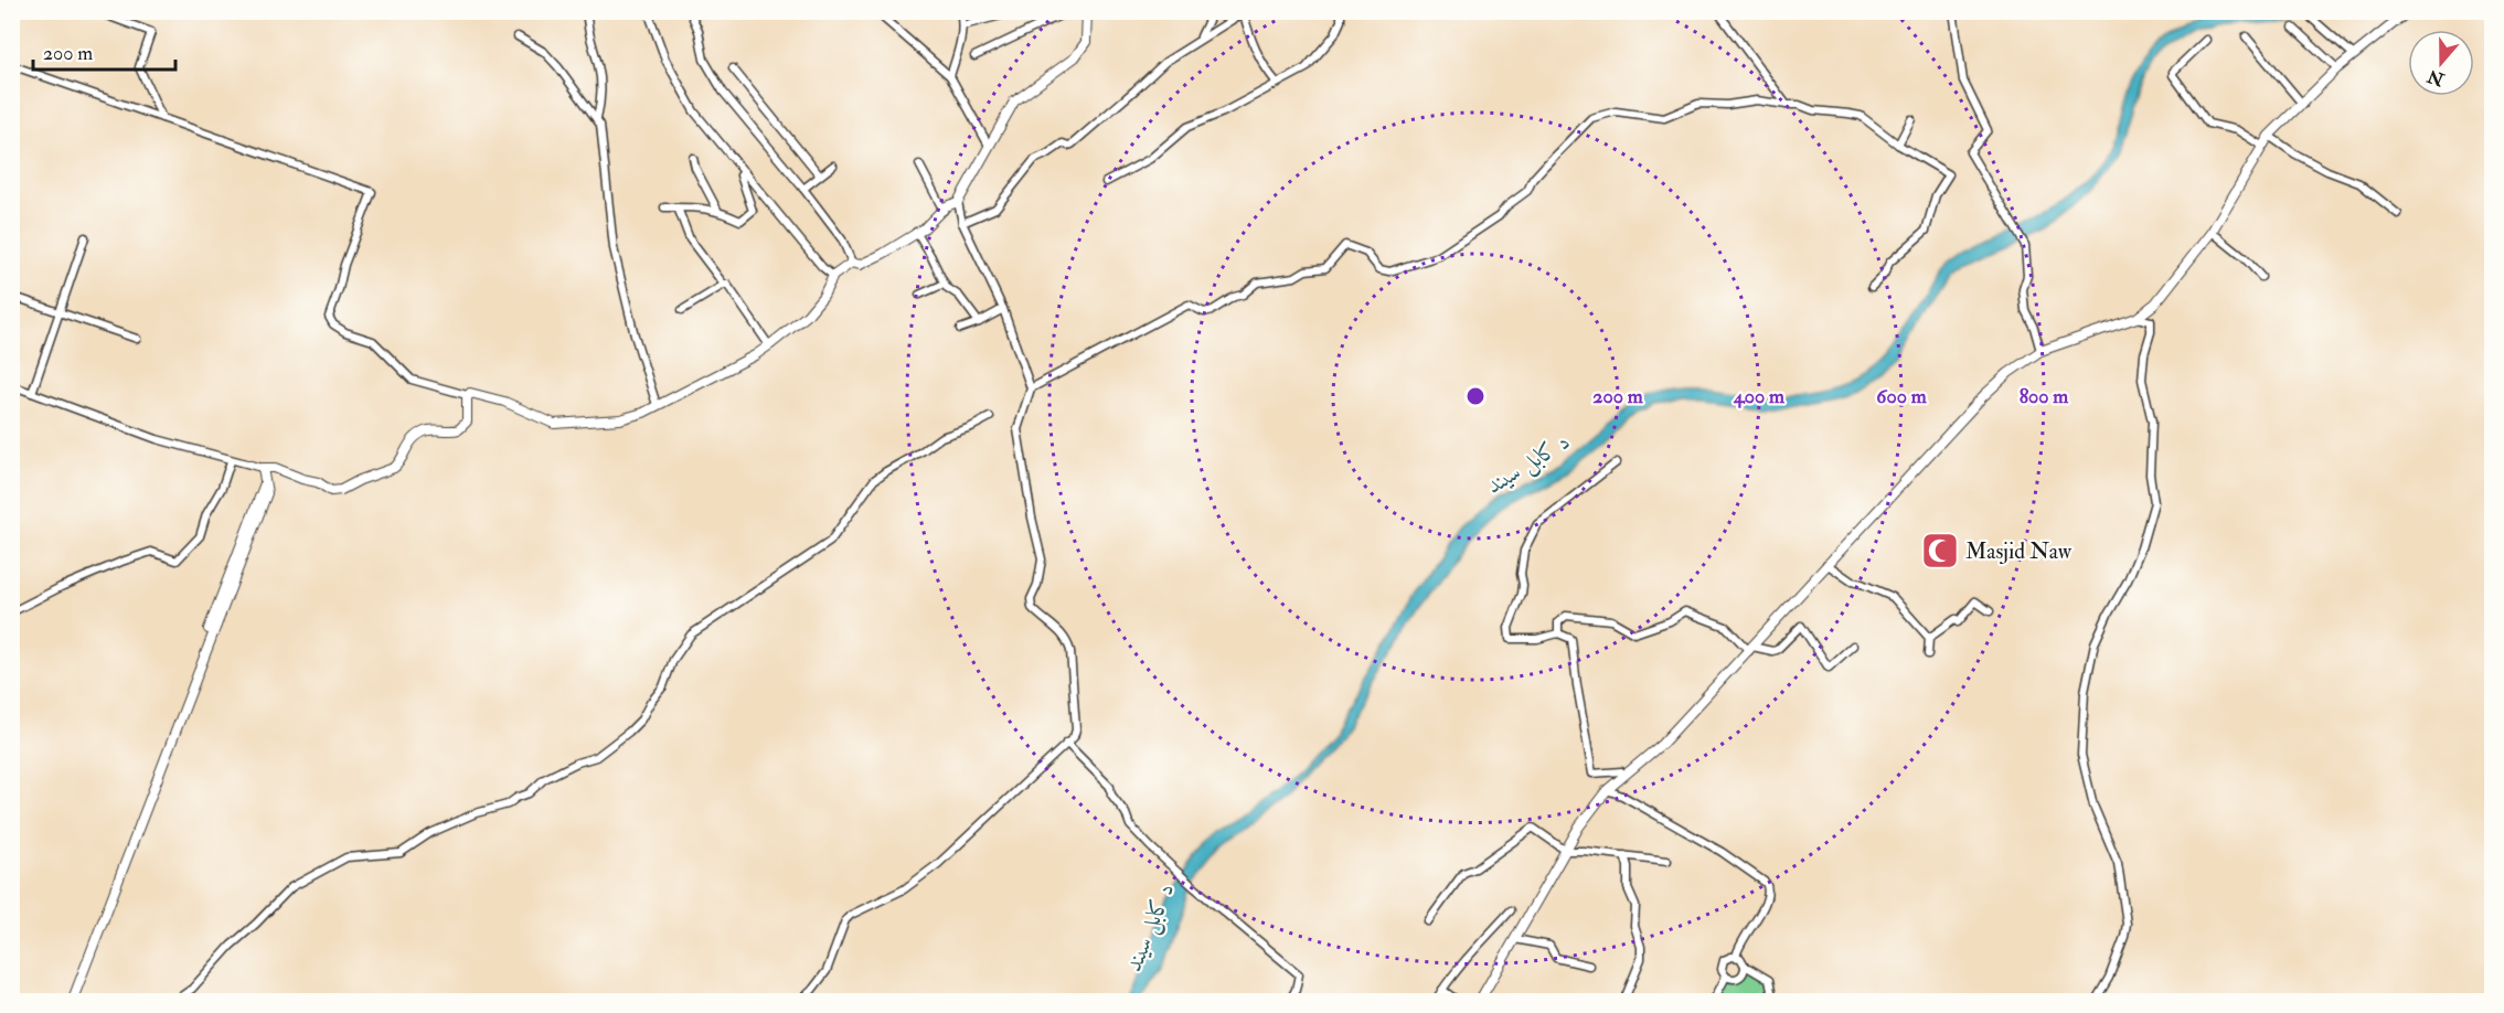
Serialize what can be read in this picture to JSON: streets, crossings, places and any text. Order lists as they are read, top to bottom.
{
  "water": ["د کابل سيند"],
  "places": {
    "mosque": ["Masjid Naw"]
  },
  "scale_bar": "200 m",
  "north": "bottom",
  "rings": [
    "200 m",
    "400 m",
    "600 m",
    "800 m"
  ]
}
